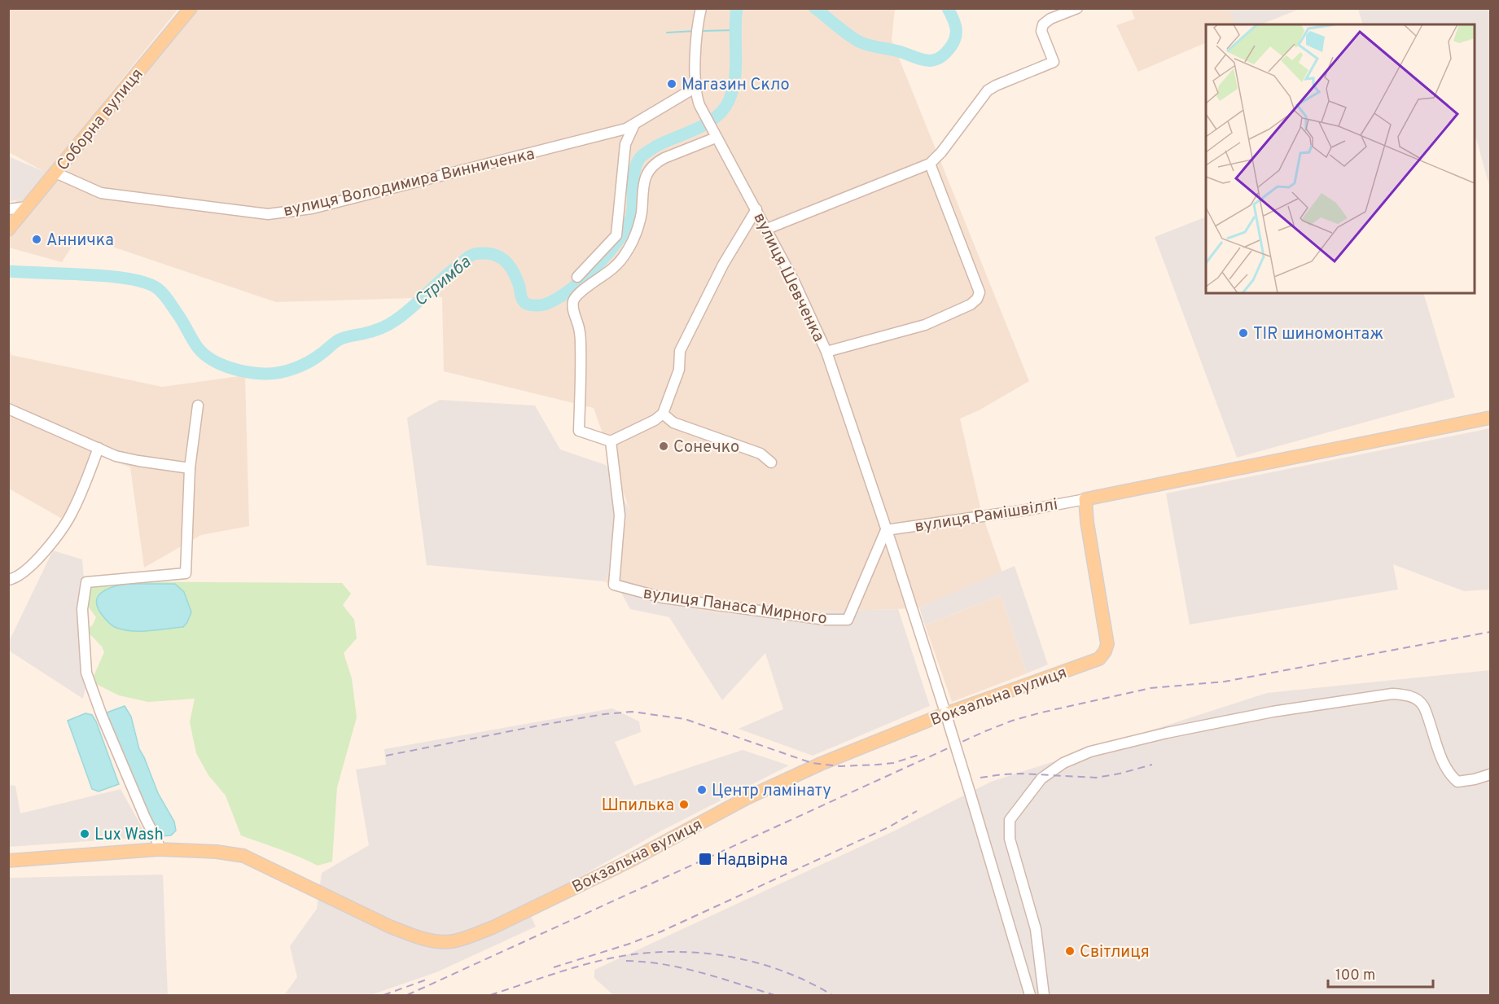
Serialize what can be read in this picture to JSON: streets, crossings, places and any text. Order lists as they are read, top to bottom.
{
  "streets": {
    "main road": ["Соборна вулиця", "Вокзальна вулиця"],
    "street": [
      "вулиця Володимира Винниченка",
      "вулиця Шевченка",
      "вулиця Рамішвіллі",
      "вулиця Панаса Мирного"
    ]
  },
  "crossings": [
    ["Соборна вулиця", "вулиця Володимира Винниченка"],
    ["вулиця Володимира Винниченка", "вулиця Шевченка"],
    ["вулиця Шевченка", "вулиця Рамішвіллі"],
    ["вулиця Шевченка", "вулиця Панаса Мирного"],
    ["вулиця Рамішвіллі", "вулиця Панаса Мирного"],
    ["вулиця Рамішвіллі", "Вокзальна вулиця"]
  ],
  "water": ["Стримба"],
  "places": {
    "other": [
      "Магазин Скло",
      "Анничка",
      "TIR шиномонтаж",
      "Сонечко",
      "Центр ламінату",
      "Шпилька",
      "Lux Wash",
      "Світлиця"
    ],
    "transit": ["Надвірна"]
  },
  "scale_bar": "100 m"
}
